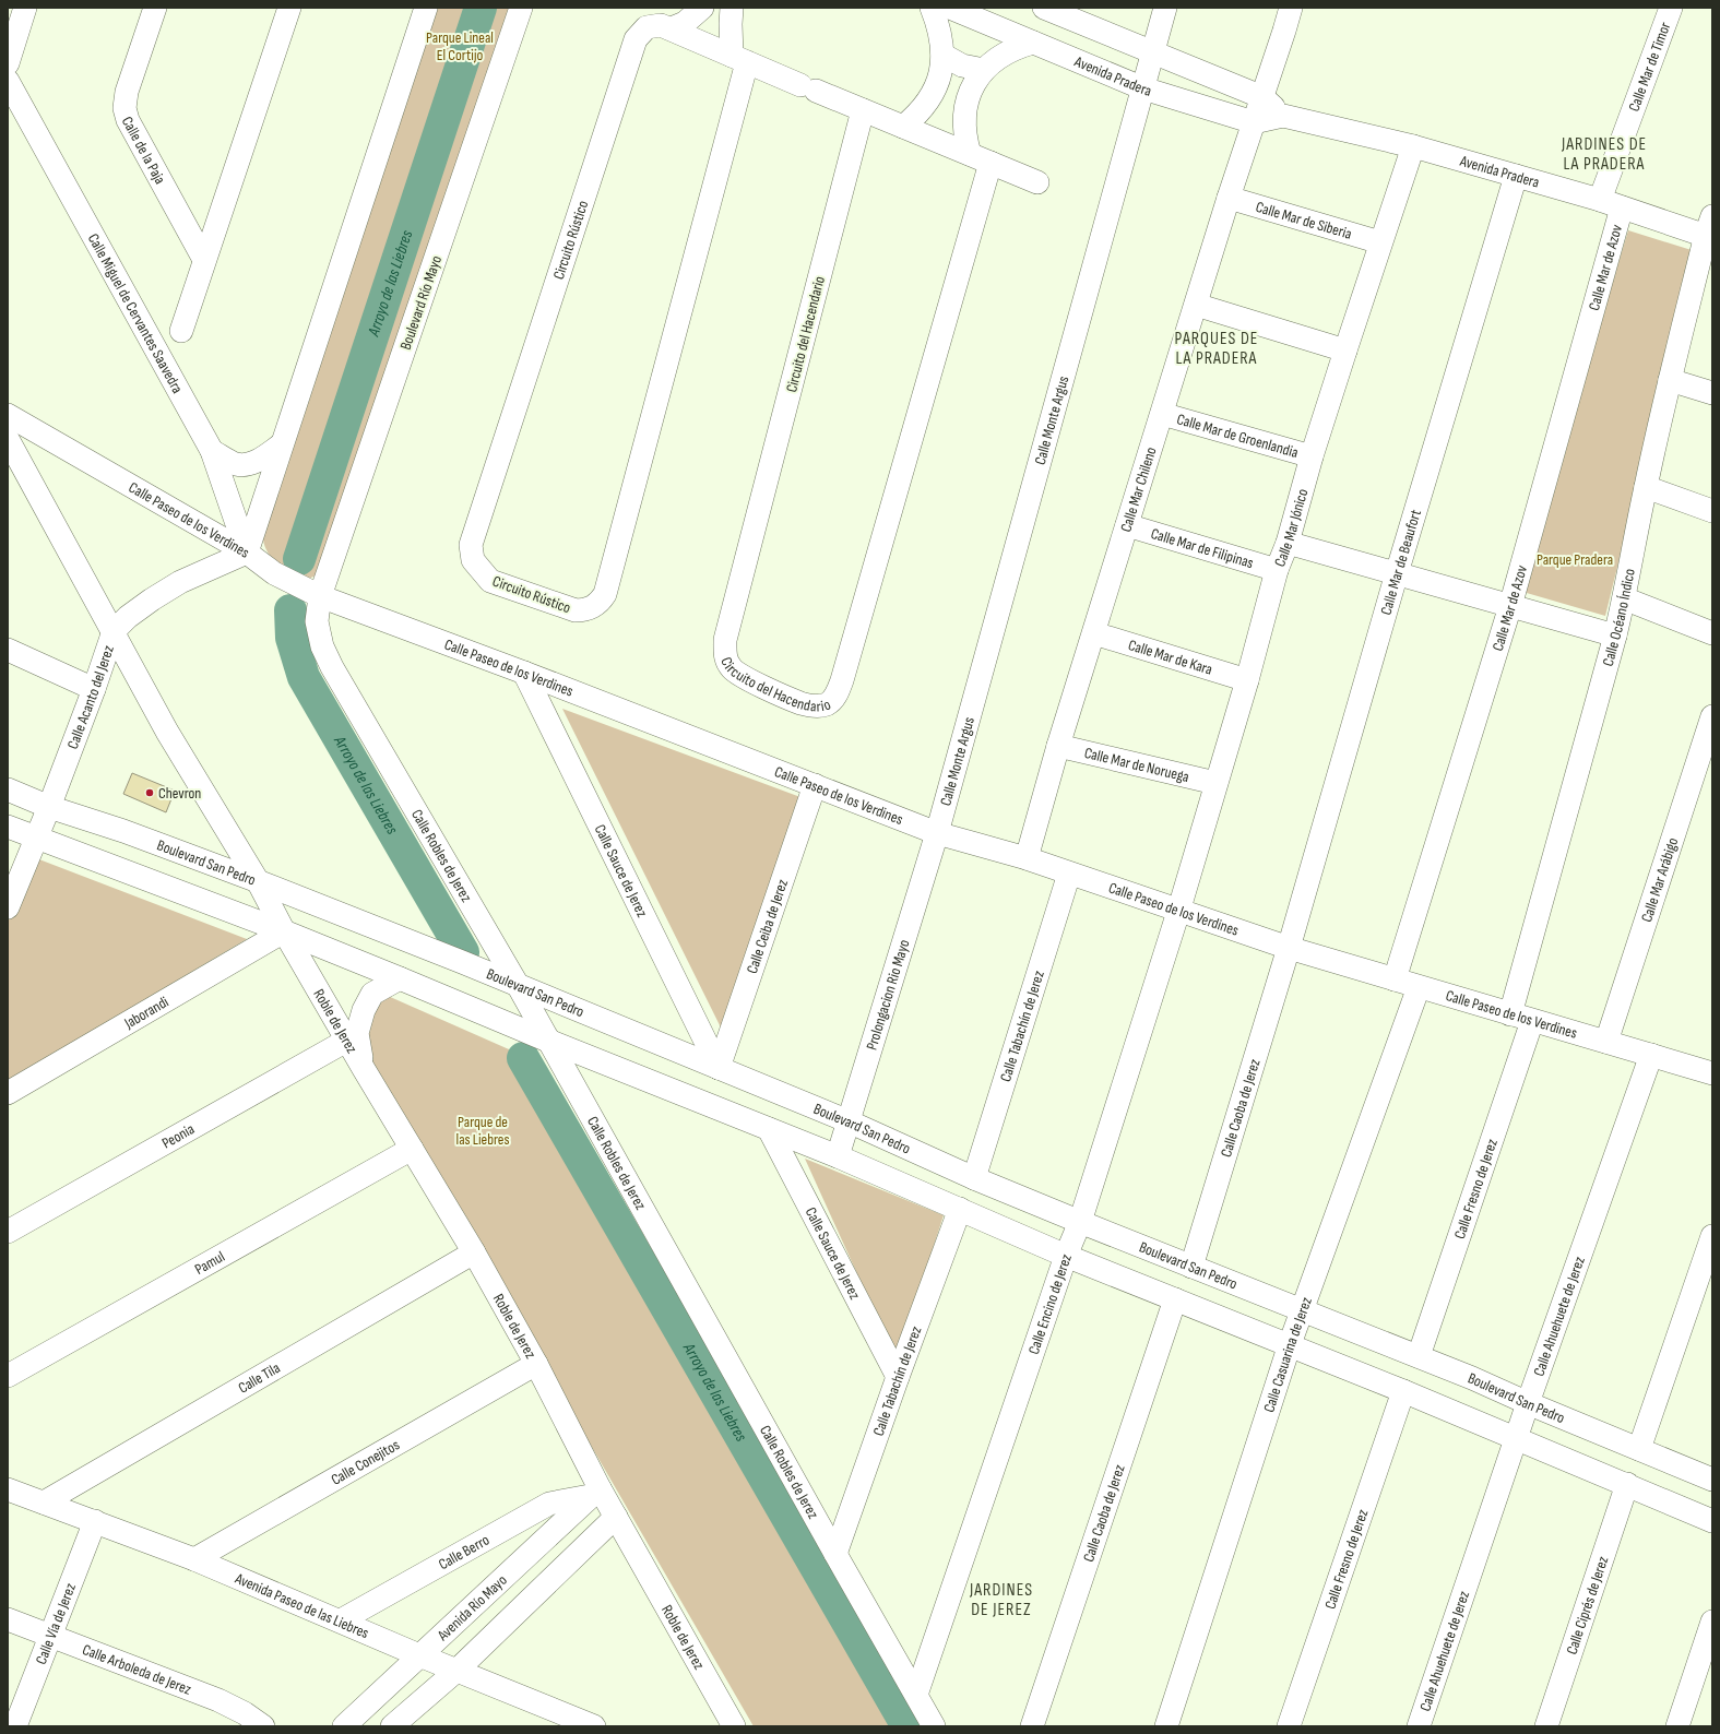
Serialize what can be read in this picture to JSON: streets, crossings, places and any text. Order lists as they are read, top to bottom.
{
  "streets": {
    "street": [
      "Calle Mar de Timor",
      "Avenida Pradera",
      "Calle de la Paja",
      "Calle Mar de Siberia",
      "Circuito Rústico",
      "Calle Mar de Azov",
      "Boulevard Río Mayo",
      "Calle Miguel de Cervantes Saavedra",
      "Circuito del Hacendario",
      "Calle Monte Argus",
      "Calle Mar de Groenlandia",
      "Calle Mar Chileno",
      "Calle Paseo de los Verdines",
      "Calle Mar Jónico",
      "Calle Mar de Filipinas",
      "Calle Mar de Beaufort",
      "Calle Océano Índico",
      "Calle Mar de Kara",
      "Calle Acanto del Jerez",
      "Calle Mar de Noruega",
      "Calle Robles de Jerez",
      "Boulevard San Pedro",
      "Calle Sauce de Jerez",
      "Calle Mar Arábigo",
      "Calle Ceiba de Jerez",
      "Prolongacion Rio Mayo",
      "Jaborandi",
      "Roble de Jerez",
      "Calle Tabachín de Jerez",
      "Calle Caoba de Jerez",
      "Peonia",
      "Calle Fresno de Jerez",
      "Pamul",
      "Calle Encino de Jerez",
      "Calle Ahuehuete de Jerez",
      "Calle Casuarina de Jerez",
      "Calle Tila",
      "Calle Conejitos",
      "Calle Berro",
      "Avenida Paseo de las Liebres",
      "Calle Ciprés de Jerez",
      "Avenida Río Mayo",
      "Calle Vía de Jerez",
      "Calle Arboleda de Jerez"
    ]
  },
  "crossings": [
    ["Calle Mar de Timor", "Avenida Pradera"],
    ["Avenida Pradera", "Calle Mar de Azov"],
    ["Avenida Pradera", "Calle Monte Argus"],
    ["Avenida Pradera", "Calle Mar Chileno"],
    ["Avenida Pradera", "Calle Mar Jónico"],
    ["Avenida Pradera", "Calle Mar de Beaufort"],
    ["Avenida Pradera", "Calle Océano Índico"],
    ["Calle Mar de Siberia", "Calle Mar Chileno"],
    ["Calle Mar de Siberia", "Calle Mar Jónico"],
    ["Circuito Rústico", "Circuito del Hacendario"],
    ["Calle Mar de Azov", "Calle Paseo de los Verdines"],
    ["Boulevard Río Mayo", "Calle Paseo de los Verdines"],
    ["Boulevard Río Mayo", "Calle Robles de Jerez"],
    ["Calle Miguel de Cervantes Saavedra", "Calle Paseo de los Verdines"],
    ["Calle Miguel de Cervantes Saavedra", "Calle Acanto del Jerez"],
    ["Calle Monte Argus", "Calle Paseo de los Verdines"],
    ["Calle Monte Argus", "Prolongacion Rio Mayo"],
    ["Calle Mar de Groenlandia", "Calle Mar Chileno"],
    ["Calle Mar de Groenlandia", "Calle Mar Jónico"],
    ["Calle Mar Chileno", "Calle Paseo de los Verdines"],
    ["Calle Mar Chileno", "Calle Mar de Filipinas"],
    ["Calle Mar Chileno", "Calle Mar de Kara"],
    ["Calle Mar Chileno", "Calle Mar de Noruega"],
    ["Calle Paseo de los Verdines", "Calle Mar Jónico"],
    ["Calle Paseo de los Verdines", "Calle Mar de Beaufort"],
    ["Calle Paseo de los Verdines", "Calle Océano Índico"],
    ["Calle Paseo de los Verdines", "Calle Acanto del Jerez"],
    ["Calle Paseo de los Verdines", "Calle Robles de Jerez"],
    ["Calle Paseo de los Verdines", "Calle Sauce de Jerez"],
    ["Calle Paseo de los Verdines", "Calle Mar Arábigo"],
    ["Calle Paseo de los Verdines", "Calle Ceiba de Jerez"],
    ["Calle Paseo de los Verdines", "Prolongacion Rio Mayo"],
    ["Calle Paseo de los Verdines", "Calle Tabachín de Jerez"],
    ["Calle Paseo de los Verdines", "Calle Caoba de Jerez"],
    ["Calle Paseo de los Verdines", "Calle Fresno de Jerez"],
    ["Calle Paseo de los Verdines", "Calle Encino de Jerez"],
    ["Calle Paseo de los Verdines", "Calle Ahuehuete de Jerez"],
    ["Calle Paseo de los Verdines", "Calle Casuarina de Jerez"],
    ["Calle Mar Jónico", "Calle Mar de Filipinas"],
    ["Calle Mar Jónico", "Calle Mar de Kara"],
    ["Calle Mar Jónico", "Calle Mar de Noruega"],
    ["Calle Mar Jónico", "Calle Encino de Jerez"],
    ["Calle Mar de Beaufort", "Calle Caoba de Jerez"],
    ["Calle Acanto del Jerez", "Boulevard San Pedro"],
    ["Calle Acanto del Jerez", "Roble de Jerez"],
    ["Calle Robles de Jerez", "Boulevard San Pedro"],
    ["Calle Robles de Jerez", "Calle Tabachín de Jerez"],
    ["Calle Robles de Jerez", "Calle Encino de Jerez"],
    ["Boulevard San Pedro", "Calle Sauce de Jerez"],
    ["Boulevard San Pedro", "Calle Ceiba de Jerez"],
    ["Boulevard San Pedro", "Prolongacion Rio Mayo"],
    ["Boulevard San Pedro", "Roble de Jerez"],
    ["Boulevard San Pedro", "Calle Tabachín de Jerez"],
    ["Boulevard San Pedro", "Calle Caoba de Jerez"],
    ["Boulevard San Pedro", "Calle Fresno de Jerez"],
    ["Boulevard San Pedro", "Calle Encino de Jerez"],
    ["Boulevard San Pedro", "Calle Ahuehuete de Jerez"],
    ["Boulevard San Pedro", "Calle Casuarina de Jerez"],
    ["Calle Sauce de Jerez", "Calle Ceiba de Jerez"],
    ["Calle Sauce de Jerez", "Calle Tabachín de Jerez"],
    ["Jaborandi", "Roble de Jerez"],
    ["Roble de Jerez", "Peonia"],
    ["Roble de Jerez", "Pamul"],
    ["Roble de Jerez", "Calle Tila"],
    ["Roble de Jerez", "Calle Conejitos"],
    ["Roble de Jerez", "Calle Berro"],
    ["Roble de Jerez", "Avenida Río Mayo"],
    ["Calle Tila", "Avenida Paseo de las Liebres"],
    ["Calle Conejitos", "Avenida Paseo de las Liebres"],
    ["Calle Berro", "Avenida Paseo de las Liebres"],
    ["Calle Berro", "Avenida Río Mayo"],
    ["Avenida Paseo de las Liebres", "Avenida Río Mayo"],
    ["Avenida Paseo de las Liebres", "Calle Vía de Jerez"],
    ["Calle Vía de Jerez", "Calle Arboleda de Jerez"]
  ],
  "districts": ["JARDINES DE LA PRADERA", "PARQUES DE LA PRADERA", "JARDINES DE JEREZ"],
  "water": ["Arroyo de las Liebres"],
  "parks": ["Parque Lineal El Cortijo", "Parque Pradera", "Parque de las Liebres"],
  "places": ["Chevron"]
}
